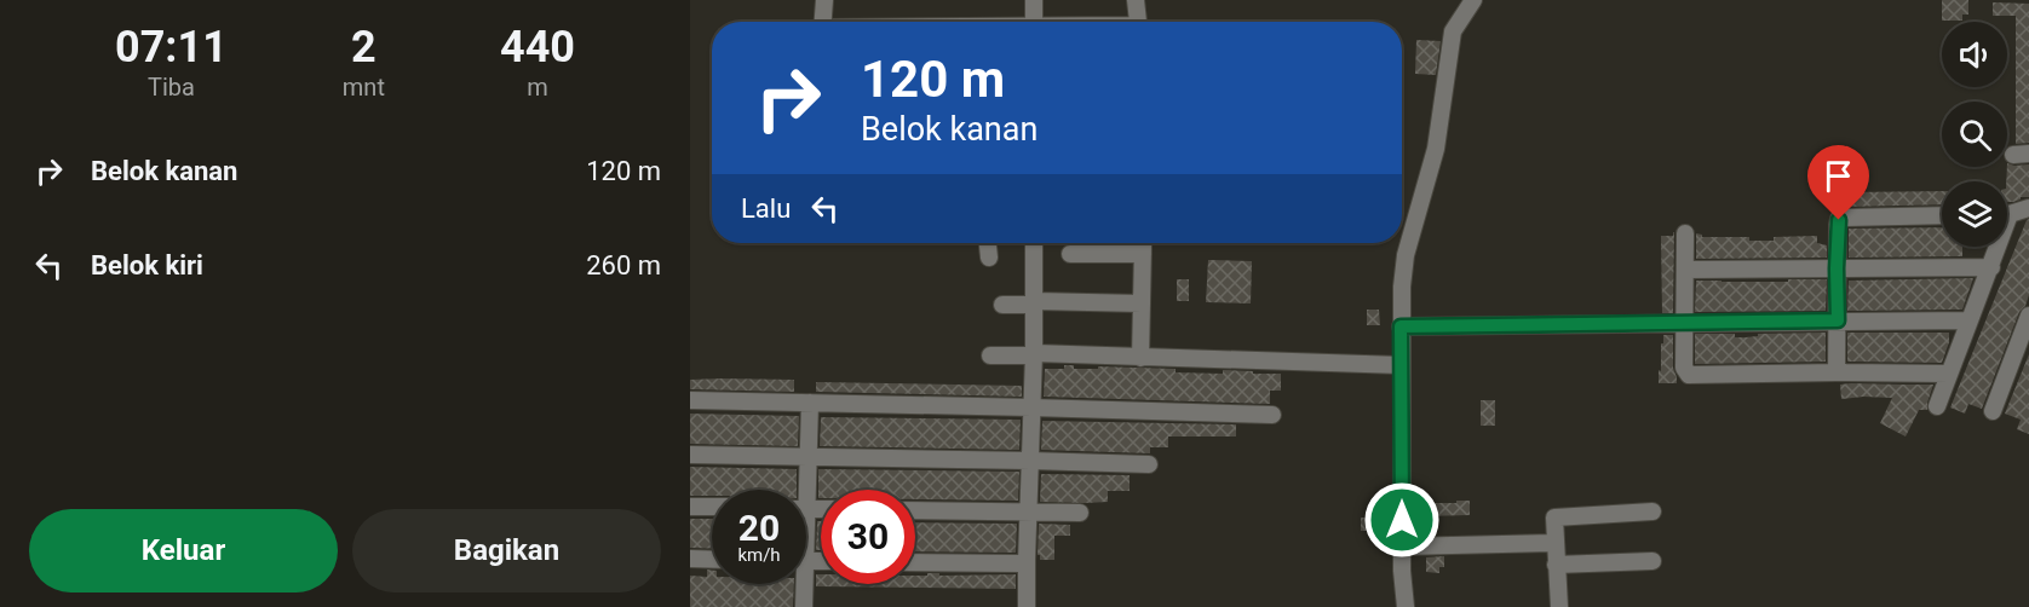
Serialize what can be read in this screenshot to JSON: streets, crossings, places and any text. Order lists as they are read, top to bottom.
{
  "page": {
    "eta": [
      "07:11",
      "Tiba",
      "2",
      "mnt",
      "440",
      "m"
    ],
    "turn": ["120 m", "Belok kanan"],
    "list": [
      {
        "name": "Belok kanan",
        "value": "120 m"
      },
      {
        "name": "Belok kiri",
        "value": "260 m"
      }
    ],
    "then": "Lalu",
    "speed": "20 km/h",
    "limit": "30",
    "buttons": ["Keluar", "Bagikan"]
  }
}
